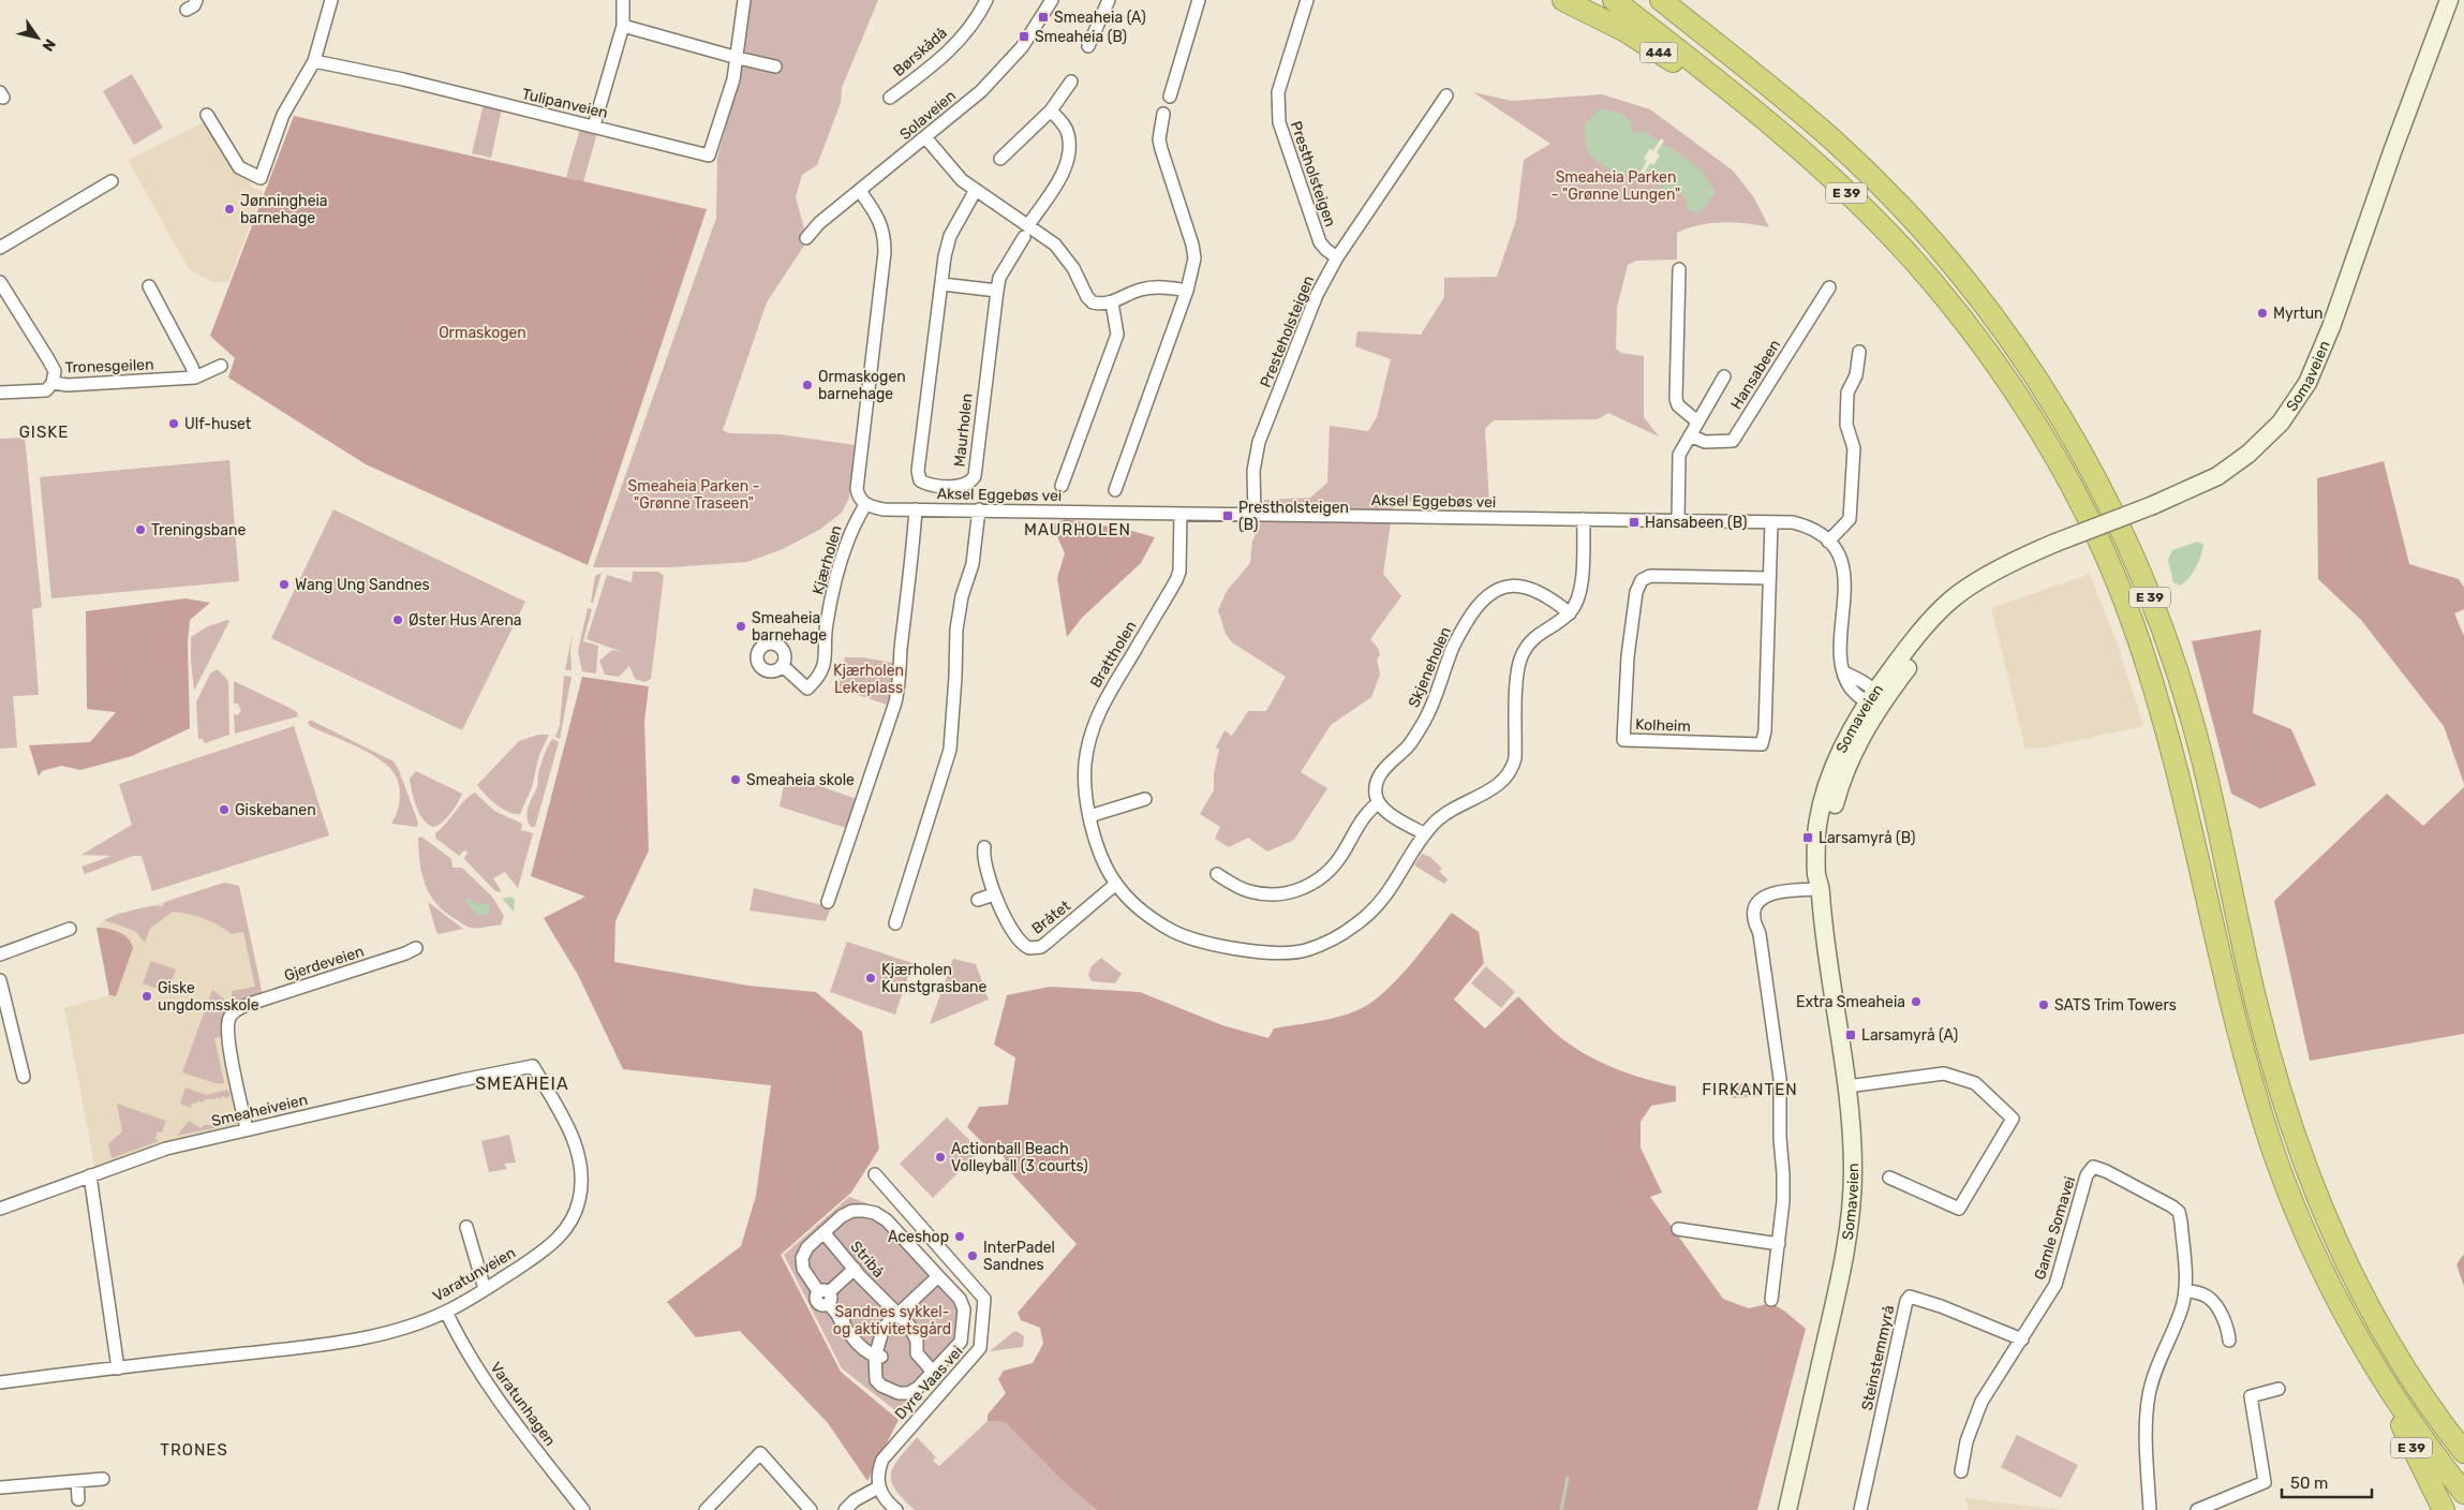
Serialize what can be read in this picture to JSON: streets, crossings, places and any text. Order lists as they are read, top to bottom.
{
  "streets": {
    "highway": ["444", "E 39"],
    "main road": ["Somaveien"],
    "street": [
      "Børskådå",
      "Tulipanveien",
      "Solaveien",
      "Prestholsteigen",
      "Presteholsteigen",
      "Tronesgeilen",
      "Hansabeen",
      "Maurholen",
      "Aksel Eggebøs vei",
      "Kjærholen",
      "Brattholen",
      "Skjeneholen",
      "Kolheim",
      "Bråtet",
      "Gjerdeveien",
      "Smeaheiveien",
      "Gamle Somavei",
      "Stribå",
      "Varatunveien",
      "Steinstemmyrå",
      "Dyre Vaas vei",
      "Varatunhagen"
    ]
  },
  "crossings": [
    ["444", "E 39"],
    ["Prestholsteigen", "Presteholsteigen"],
    ["Presteholsteigen", "Aksel Eggebøs vei"],
    ["Hansabeen", "Aksel Eggebøs vei"],
    ["Somaveien", "Aksel Eggebøs vei"],
    ["Aksel Eggebøs vei", "Kjærholen"],
    ["Aksel Eggebøs vei", "Brattholen"],
    ["Aksel Eggebøs vei", "Kolheim"],
    ["Brattholen", "Bråtet"],
    ["Gjerdeveien", "Smeaheiveien"],
    ["Smeaheiveien", "Varatunveien"],
    ["Gamle Somavei", "Steinstemmyrå"],
    ["Varatunveien", "Varatunhagen"]
  ],
  "districts": [
    "GISKE",
    "MAURHOLEN",
    "SMEAHEIA",
    "FIRKANTEN",
    "TRONES"
  ],
  "parks": [
    "Smeaheia Parken - \"Grønne Lungen\"",
    "Ormaskogen",
    "Smeaheia Parken - \"Grønne Traseen\"",
    "Kjærholen Lekeplass",
    "Sandnes sykkel- og aktivitetsgård"
  ],
  "places": {
    "transit": [
      "Smeaheia (A)",
      "Smeaheia (B)",
      "Prestholsteigen (B)",
      "Hansabeen (B)",
      "Larsamyrå (B)",
      "Larsamyrå (A)"
    ],
    "other": [
      "Jønningheia barnehage",
      "Myrtun",
      "Ormaskogen barnehage",
      "Ulf-huset",
      "Treningsbane",
      "Wang Ung Sandnes",
      "Øster Hus Arena",
      "Smeaheia barnehage",
      "Smeaheia skole",
      "Giskebanen",
      "Kjærholen Kunstgrasbane",
      "Giske ungdomsskole",
      "Extra Smeaheia",
      "SATS Trim Towers",
      "Actionball Beach Volleyball (3 courts)",
      "Aceshop",
      "InterPadel Sandnes"
    ]
  },
  "scale_bar": "50 m",
  "north": "bottom right"
}
